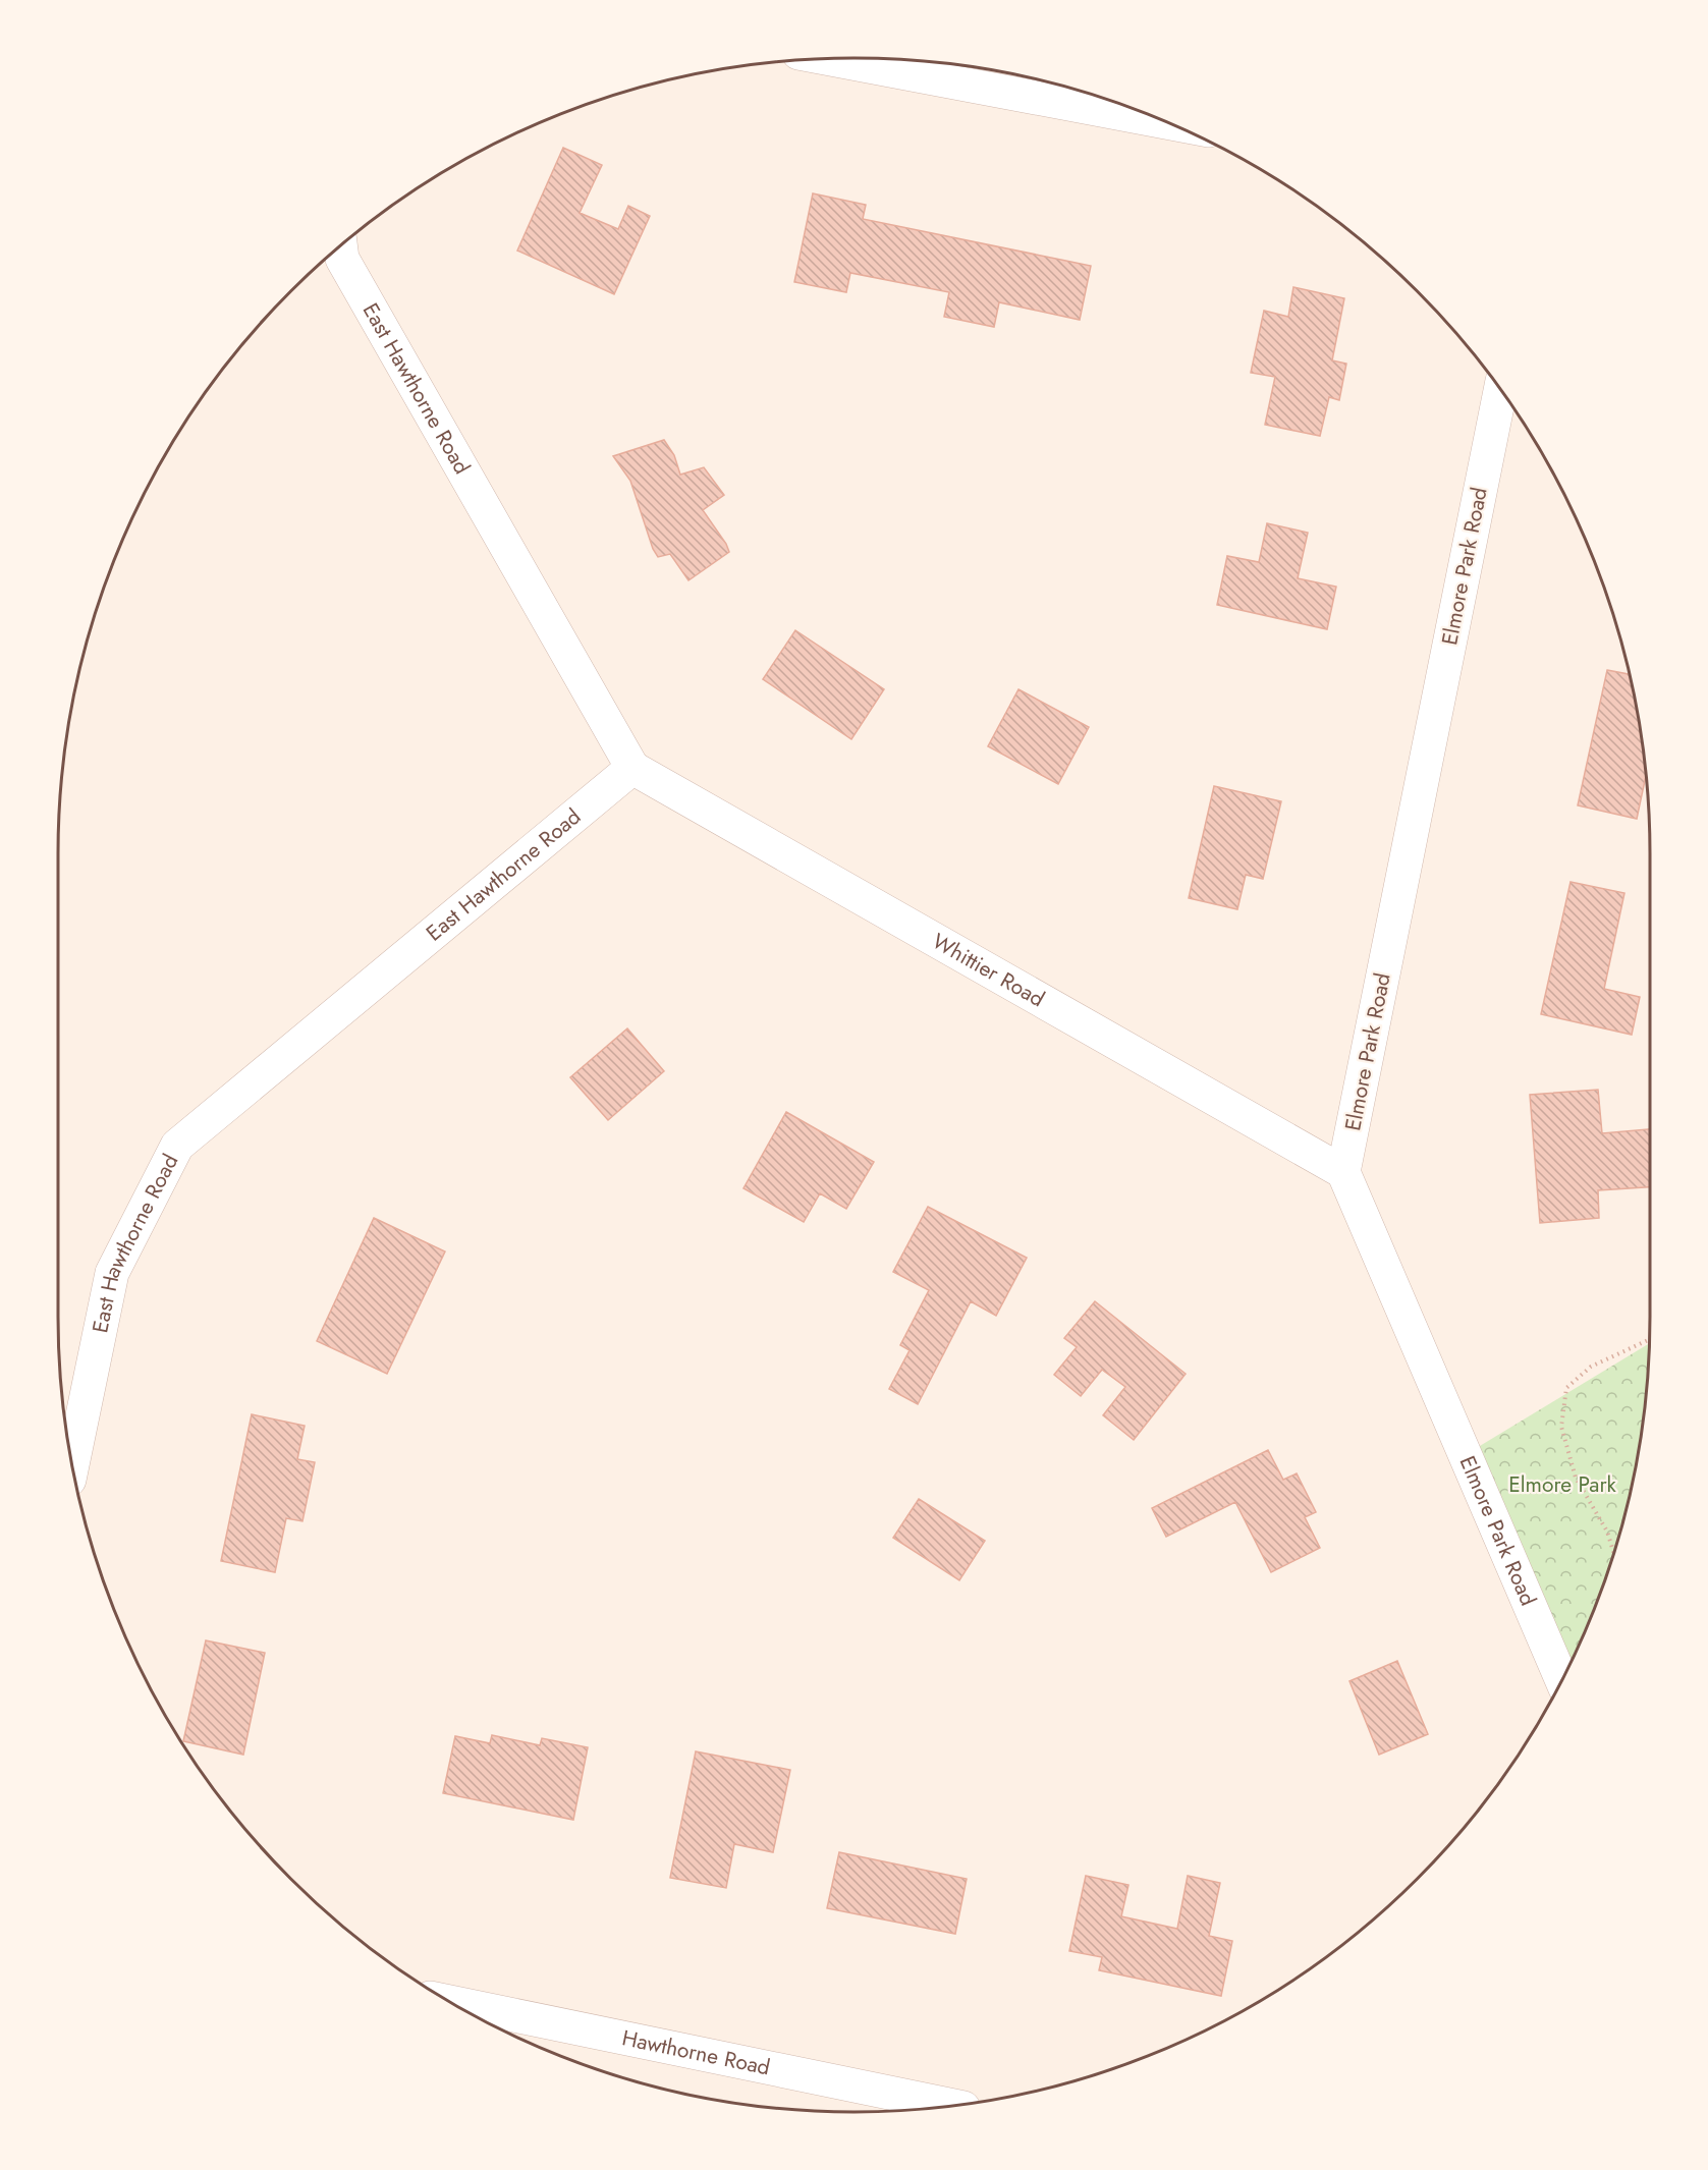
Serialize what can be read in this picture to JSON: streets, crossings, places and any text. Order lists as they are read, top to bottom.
{
  "streets": {
    "street": [
      "East Hawthorne Road",
      "Elmore Park Road",
      "Whittier Road",
      "Hawthorne Road"
    ]
  },
  "crossings": [
    ["East Hawthorne Road", "Whittier Road"],
    ["Elmore Park Road", "Whittier Road"]
  ],
  "parks": ["Elmore Park"]
}
